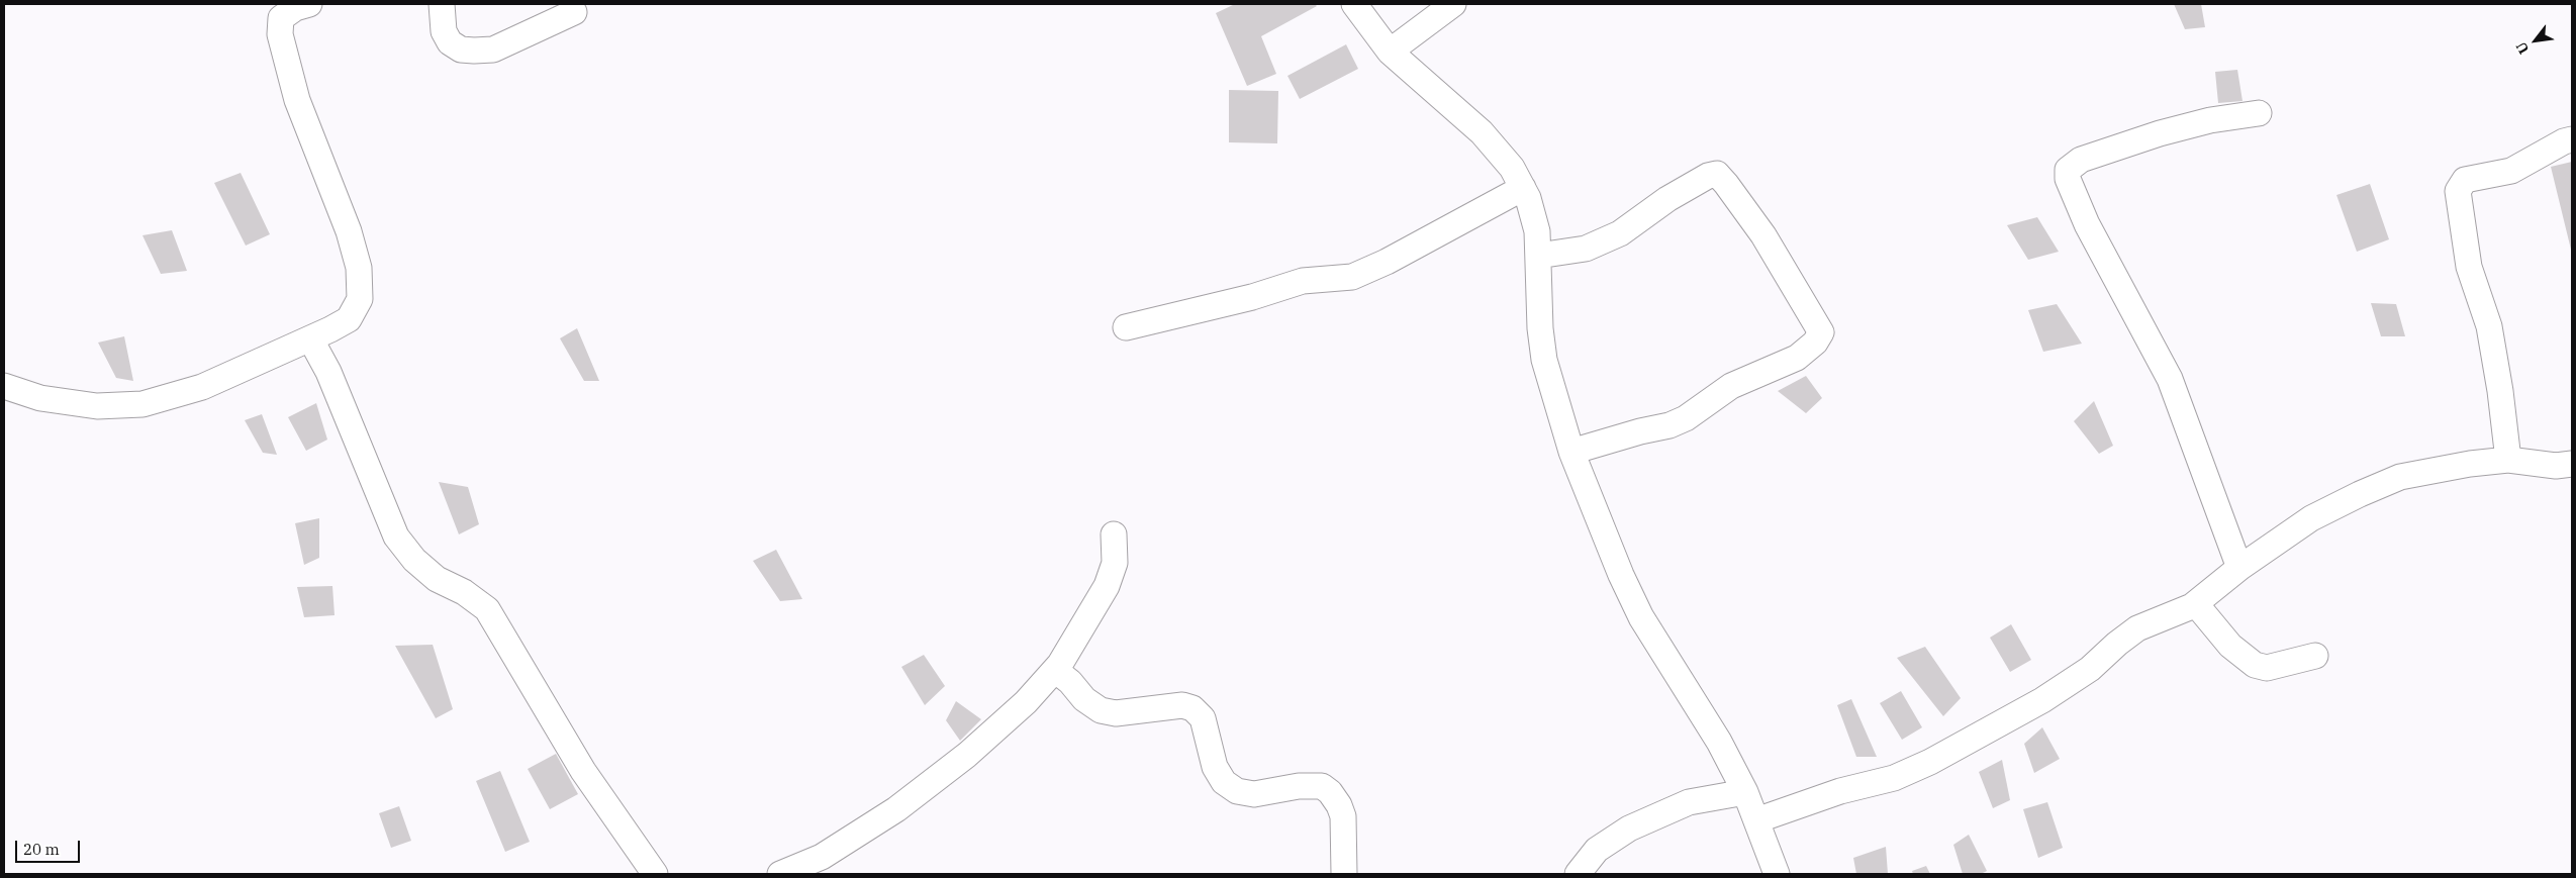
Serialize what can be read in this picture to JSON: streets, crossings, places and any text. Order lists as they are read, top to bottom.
{
  "scale_bar": "20 m",
  "north": "bottom left"
}
